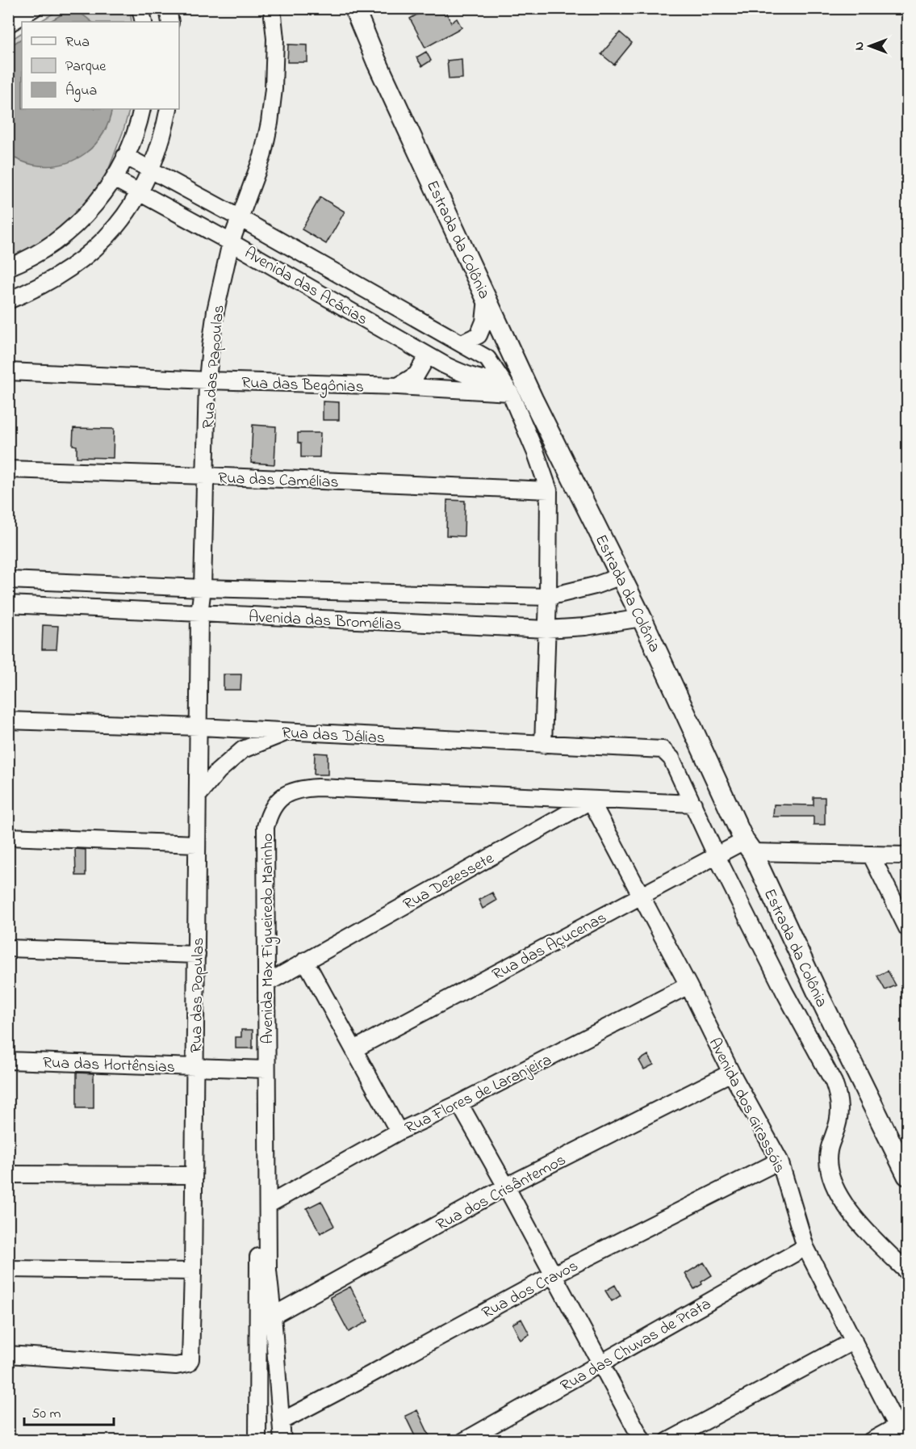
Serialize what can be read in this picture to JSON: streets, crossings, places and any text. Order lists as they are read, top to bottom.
{
  "streets": {
    "main road": ["Estrada da Colônia"],
    "street": [
      "Avenida das Acácias",
      "Rua das Papoulas",
      "Rua das Begônias",
      "Rua das Camélias",
      "Avenida das Bromélias",
      "Rua das Dálias",
      "Rua Dezessete",
      "Avenida Max Figueiredo Marinho",
      "Rua das Açucenas",
      "Rua das Populas",
      "Rua das Hortênsias",
      "Rua Flores de Laranjeira",
      "Avenida dos Girassóis",
      "Rua dos Crisântemos",
      "Rua dos Cravos",
      "Rua das Chuvas de Prata"
    ]
  },
  "crossings": [
    ["Estrada da Colônia", "Avenida das Bromélias"],
    ["Estrada da Colônia", "Rua das Açucenas"],
    ["Avenida das Acácias", "Rua das Papoulas"],
    ["Avenida das Acácias", "Rua das Begônias"],
    ["Rua das Papoulas", "Rua das Begônias"],
    ["Rua das Papoulas", "Rua das Camélias"],
    ["Rua das Papoulas", "Avenida das Bromélias"],
    ["Rua das Papoulas", "Rua das Populas"],
    ["Avenida das Bromélias", "Rua das Populas"],
    ["Rua das Dálias", "Avenida Max Figueiredo Marinho"],
    ["Rua das Dálias", "Rua das Populas"],
    ["Rua Dezessete", "Avenida Max Figueiredo Marinho"],
    ["Rua Dezessete", "Avenida dos Girassóis"],
    ["Avenida Max Figueiredo Marinho", "Rua das Hortênsias"],
    ["Avenida Max Figueiredo Marinho", "Rua Flores de Laranjeira"],
    ["Avenida Max Figueiredo Marinho", "Avenida dos Girassóis"],
    ["Avenida Max Figueiredo Marinho", "Rua dos Crisântemos"],
    ["Avenida Max Figueiredo Marinho", "Rua dos Cravos"],
    ["Rua das Açucenas", "Avenida dos Girassóis"],
    ["Rua das Populas", "Rua das Hortênsias"],
    ["Rua Flores de Laranjeira", "Avenida dos Girassóis"],
    ["Avenida dos Girassóis", "Rua dos Crisântemos"],
    ["Avenida dos Girassóis", "Rua dos Cravos"],
    ["Avenida dos Girassóis", "Rua das Chuvas de Prata"]
  ],
  "legend": ["Rua", "Parque", "Água"],
  "scale_bar": "50 m",
  "north": "left"
}
